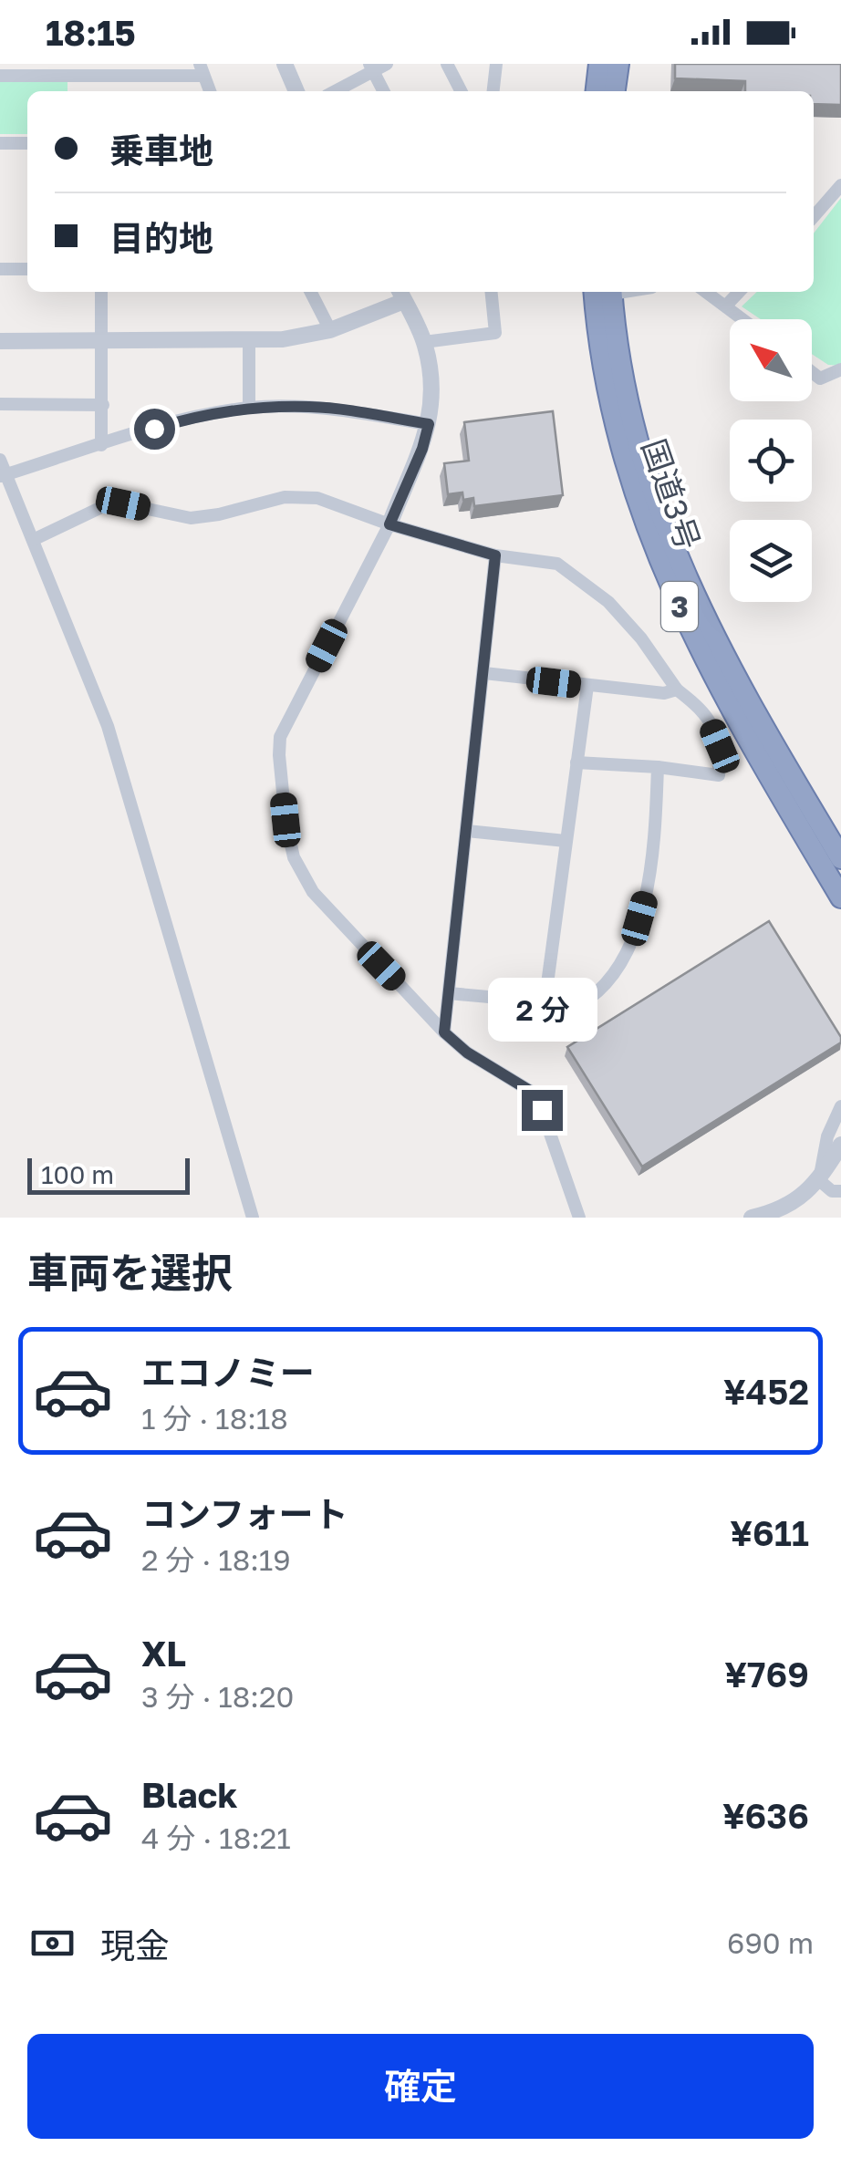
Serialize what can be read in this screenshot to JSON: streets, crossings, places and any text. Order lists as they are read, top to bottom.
{
  "streets": {
    "highway": ["国道3号", "3"]
  },
  "scale_bar": "100 m",
  "north": "top left",
  "page": {
    "status": "18:15",
    "banner": ["乗車地", "目的地"],
    "bubble": "2 分",
    "scale": "100 m",
    "heading": "車両を選択",
    "list": [
      {
        "name": "エコノミー",
        "note": "1 分 · 18:18",
        "value": "¥452"
      },
      {
        "name": "コンフォート",
        "note": "2 分 · 18:19",
        "value": "¥611"
      },
      {
        "name": "XL",
        "note": "3 分 · 18:20",
        "value": "¥769"
      },
      {
        "name": "Black",
        "note": "4 分 · 18:21",
        "value": "¥636"
      }
    ],
    "pay": ["現金", "690 m"],
    "buttons": "確定"
  }
}
